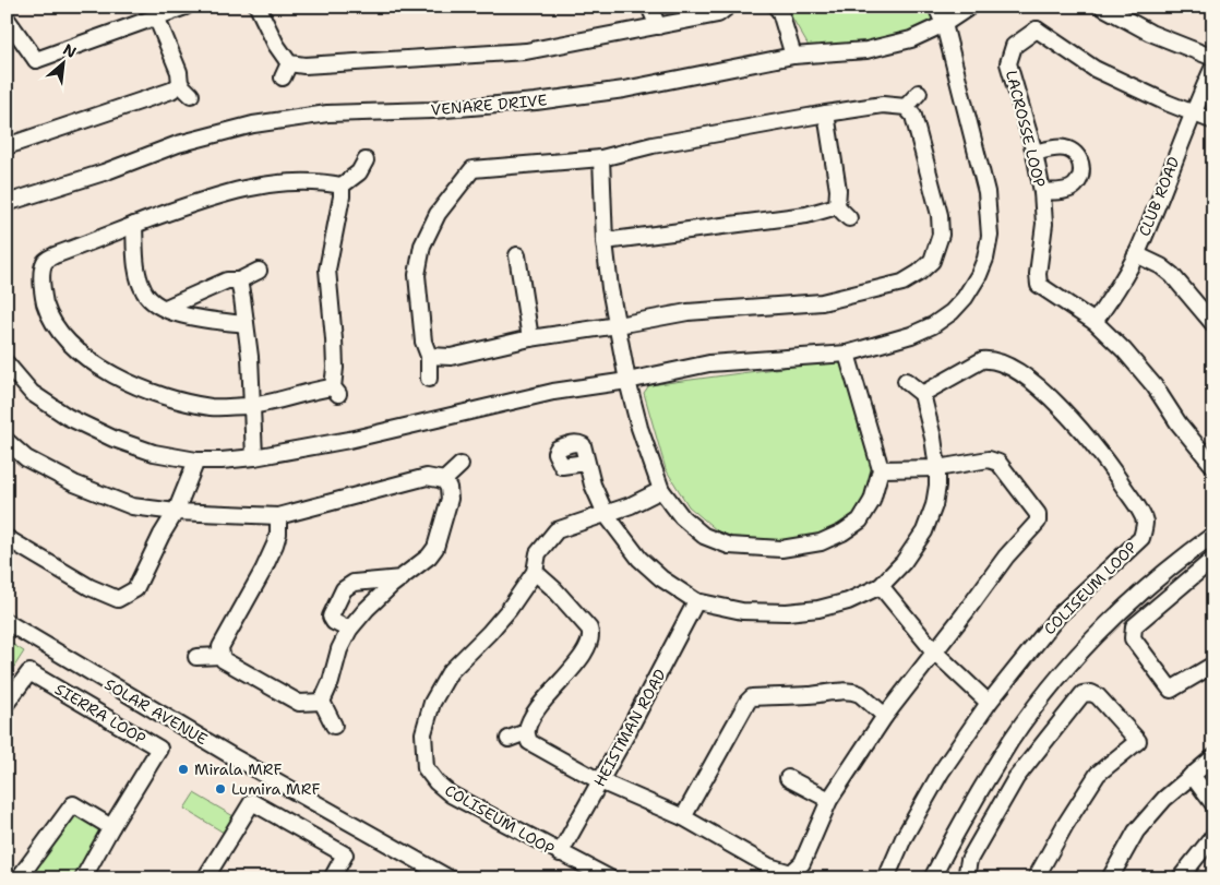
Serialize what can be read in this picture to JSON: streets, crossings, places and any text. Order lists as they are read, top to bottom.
{
  "streets": {
    "street": [
      "VENARE DRIVE",
      "LACROSSE LOOP",
      "CLUB ROAD",
      "COLISEUM LOOP",
      "SOLAR AVENUE",
      "SIERRA LOOP",
      "HEISTMAN ROAD"
    ]
  },
  "crossings": [
    ["LACROSSE LOOP", "CLUB ROAD"],
    ["COLISEUM LOOP", "HEISTMAN ROAD"]
  ],
  "places": ["Mirala MRF", "Lumira MRF"],
  "north": "top right"
}
